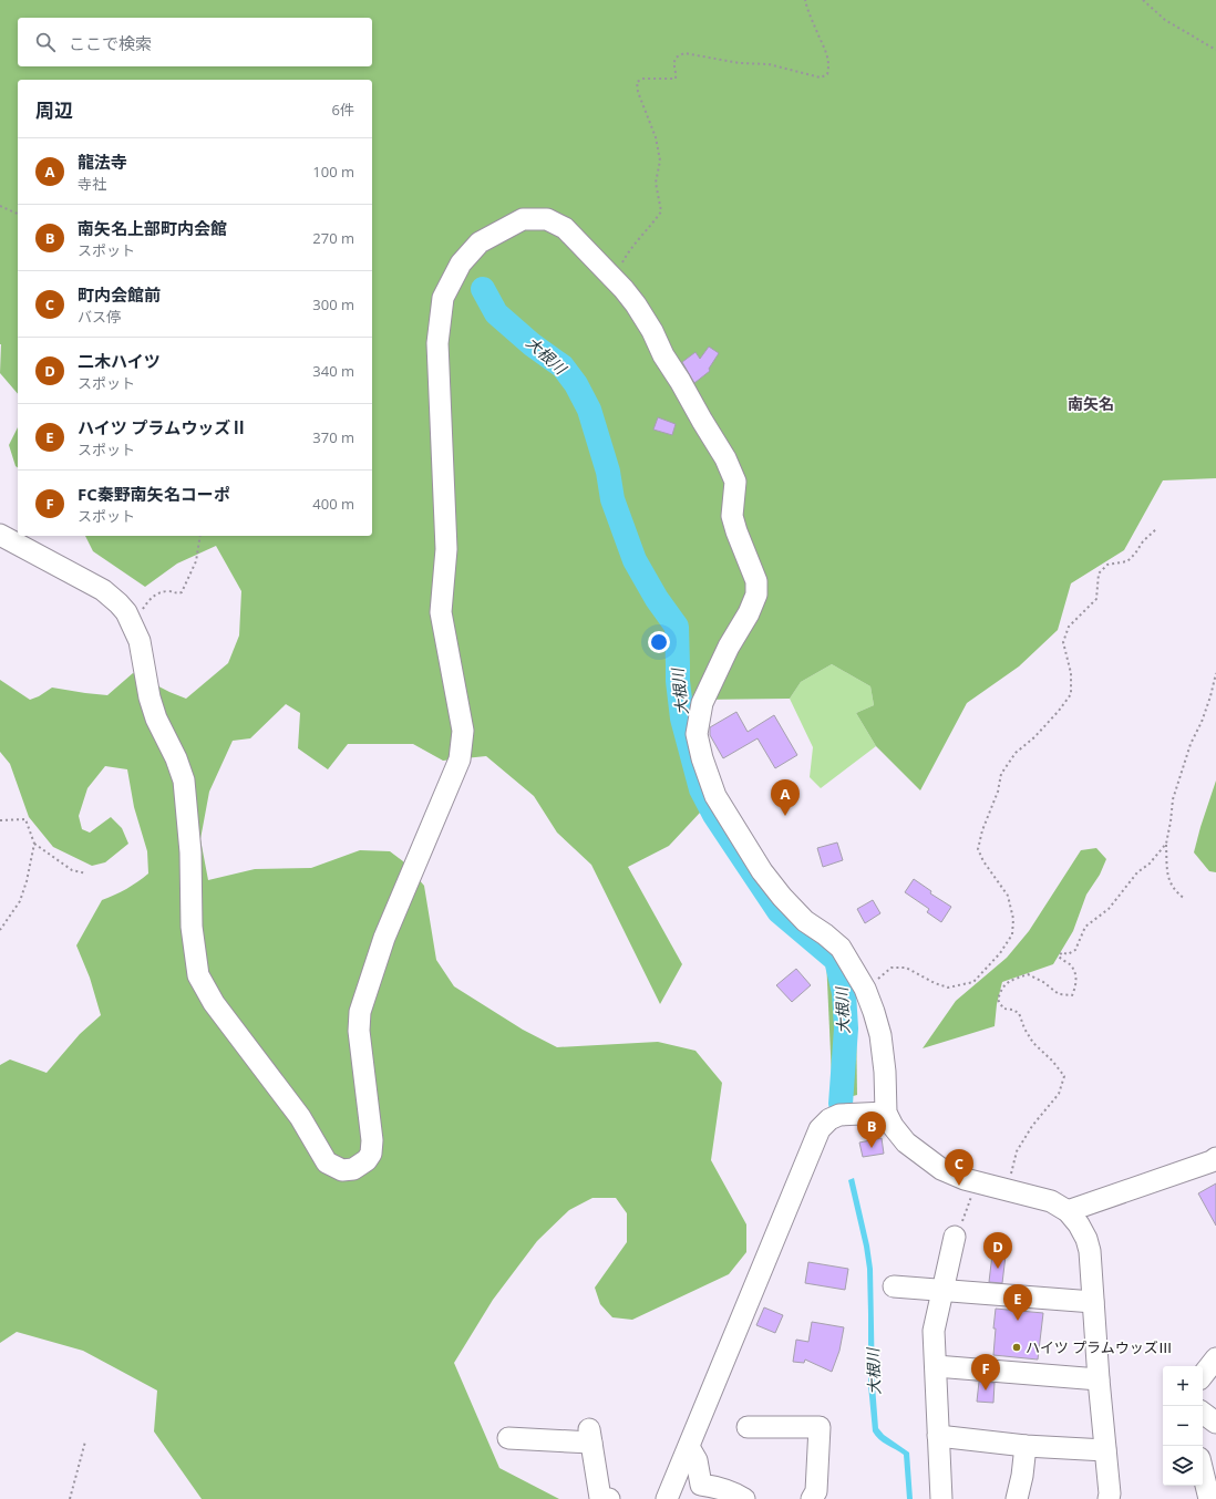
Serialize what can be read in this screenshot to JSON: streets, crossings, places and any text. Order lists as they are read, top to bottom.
{
  "districts": ["南矢名"],
  "water": ["大根川"],
  "places": ["ハイツ プラムウッズⅢ"],
  "page": {
    "search": "ここで検索",
    "heading": ["周辺", "6件"],
    "list": [
      {
        "mark": "A",
        "name": "龍法寺",
        "note": "寺社",
        "value": "100 m"
      },
      {
        "mark": "B",
        "name": "南矢名上部町内会館",
        "note": "スポット",
        "value": "270 m"
      },
      {
        "mark": "C",
        "name": "町内会館前",
        "note": "バス停",
        "value": "300 m"
      },
      {
        "mark": "D",
        "name": "二木ハイツ",
        "note": "スポット",
        "value": "340 m"
      },
      {
        "mark": "E",
        "name": "ハイツ プラムウッズⅡ",
        "note": "スポット",
        "value": "370 m"
      },
      {
        "mark": "F",
        "name": "FC秦野南矢名コーポ",
        "note": "スポット",
        "value": "400 m"
      }
    ],
    "pins": [
      "A",
      "B",
      "C",
      "D",
      "E",
      "F"
    ],
    "map_buttons": ["+", "−"]
  }
}
